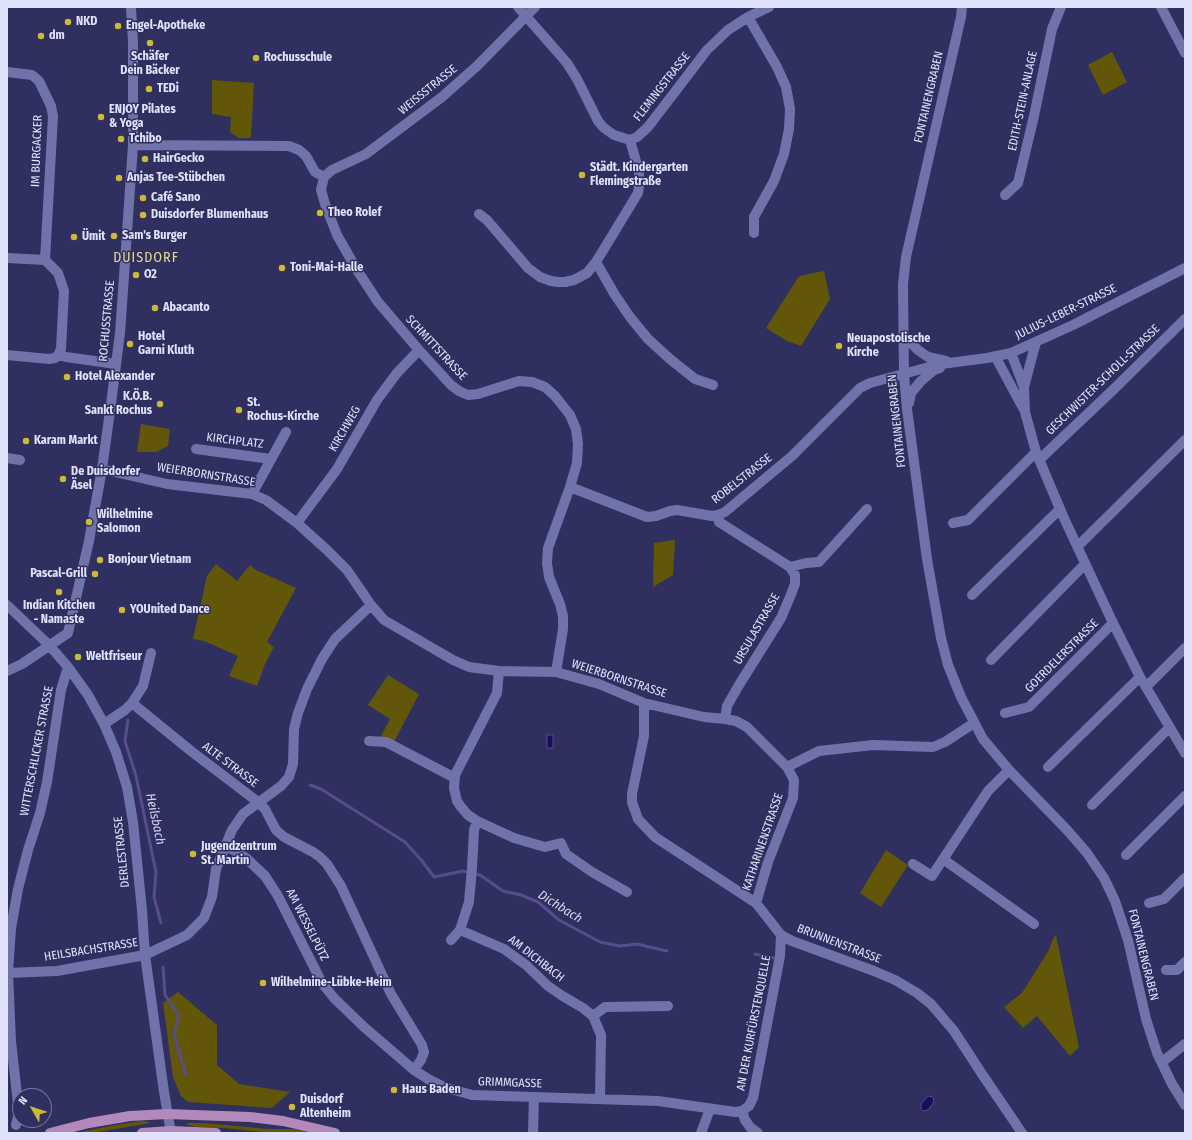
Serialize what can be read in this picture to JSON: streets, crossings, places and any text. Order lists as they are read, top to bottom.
{
  "streets": {
    "street": [
      "FLEMINGSTRASSE",
      "WEISSSTRASSE",
      "FONTAINENGRABEN",
      "EDITH-STEIN-ANLAGE",
      "IM BURGACKER",
      "JULIUS-LEBER-STRASSE",
      "ROCHUSSTRASSE",
      "SCHMITTSTRASSE",
      "GESCHWISTER-SCHOLL-STRASSE",
      "KIRCHWEG",
      "KIRCHPLATZ",
      "WEIERBORNSTRASSE",
      "ROBELSTRASSE",
      "URSULASTRASSE",
      "GOERDELERSTRASSE",
      "WITTERSCHLICKER STRASSE",
      "ALTE STRASSE",
      "KATHARINENSTRASSE",
      "DERLESTRASSE",
      "AM WESSELPÜTZ",
      "BRUNNENSTRASSE",
      "HEILSBACHSTRASSE",
      "AM DICHBACH",
      "AN DER KURFÜRSTENQUELLE",
      "GRIMMGASSE"
    ]
  },
  "crossings": [
    ["WEISSSTRASSE", "SCHMITTSTRASSE"],
    ["FONTAINENGRABEN", "JULIUS-LEBER-STRASSE"],
    ["FONTAINENGRABEN", "ROBELSTRASSE"],
    ["JULIUS-LEBER-STRASSE", "ROBELSTRASSE"],
    ["JULIUS-LEBER-STRASSE", "GOERDELERSTRASSE"],
    ["ROCHUSSTRASSE", "WEIERBORNSTRASSE"],
    ["ROCHUSSTRASSE", "DERLESTRASSE"],
    ["SCHMITTSTRASSE", "KIRCHWEG"],
    ["SCHMITTSTRASSE", "WEIERBORNSTRASSE"],
    ["SCHMITTSTRASSE", "ROBELSTRASSE"],
    ["GESCHWISTER-SCHOLL-STRASSE", "GOERDELERSTRASSE"],
    ["KIRCHWEG", "WEIERBORNSTRASSE"],
    ["KIRCHPLATZ", "WEIERBORNSTRASSE"],
    ["WEIERBORNSTRASSE", "URSULASTRASSE"],
    ["WEIERBORNSTRASSE", "ALTE STRASSE"],
    ["WEIERBORNSTRASSE", "KATHARINENSTRASSE"],
    ["WEIERBORNSTRASSE", "BRUNNENSTRASSE"],
    ["WITTERSCHLICKER STRASSE", "DERLESTRASSE"],
    ["WITTERSCHLICKER STRASSE", "HEILSBACHSTRASSE"],
    ["ALTE STRASSE", "HEILSBACHSTRASSE"],
    ["KATHARINENSTRASSE", "BRUNNENSTRASSE"],
    ["DERLESTRASSE", "HEILSBACHSTRASSE"],
    ["AM WESSELPÜTZ", "HEILSBACHSTRASSE"],
    ["AM WESSELPÜTZ", "GRIMMGASSE"],
    ["BRUNNENSTRASSE", "AN DER KURFÜRSTENQUELLE"],
    ["AN DER KURFÜRSTENQUELLE", "GRIMMGASSE"]
  ],
  "districts": ["DUISDORF"],
  "water": ["Heilsbach", "Dichbach"],
  "places": [
    "NKD",
    "Engel-Apotheke",
    "dm",
    "Schäfer Dein Bäcker",
    "Rochusschule",
    "TEDi",
    "ENJOY Pilates & Yoga",
    "Tchibo",
    "HairGecko",
    "Städt. Kindergarten Flemingstraße",
    "Anjas Tee-Stübchen",
    "Café Sano",
    "Theo Rolef",
    "Duisdorfer Blumenhaus",
    "Sam's Burger",
    "Ümit",
    "Toni-Mai-Halle",
    "O2",
    "Abacanto",
    "Hotel Garni Kluth",
    "Neuapostolische Kirche",
    "Hotel Alexander",
    "K.Ö.B. Sankt Rochus",
    "St. Rochus-Kirche",
    "Karam Markt",
    "De Duisdorfer Äsel",
    "Wilhelmine Salomon",
    "Bonjour Vietnam",
    "Pascal-Grill",
    "Indian Kitchen - Namaste",
    "YOUnited Dance",
    "Weltfriseur",
    "Jugendzentrum St. Martin",
    "Wilhelmine-Lübke-Heim",
    "Haus Baden",
    "Duisdorf Altenheim"
  ],
  "north": "top left"
}
